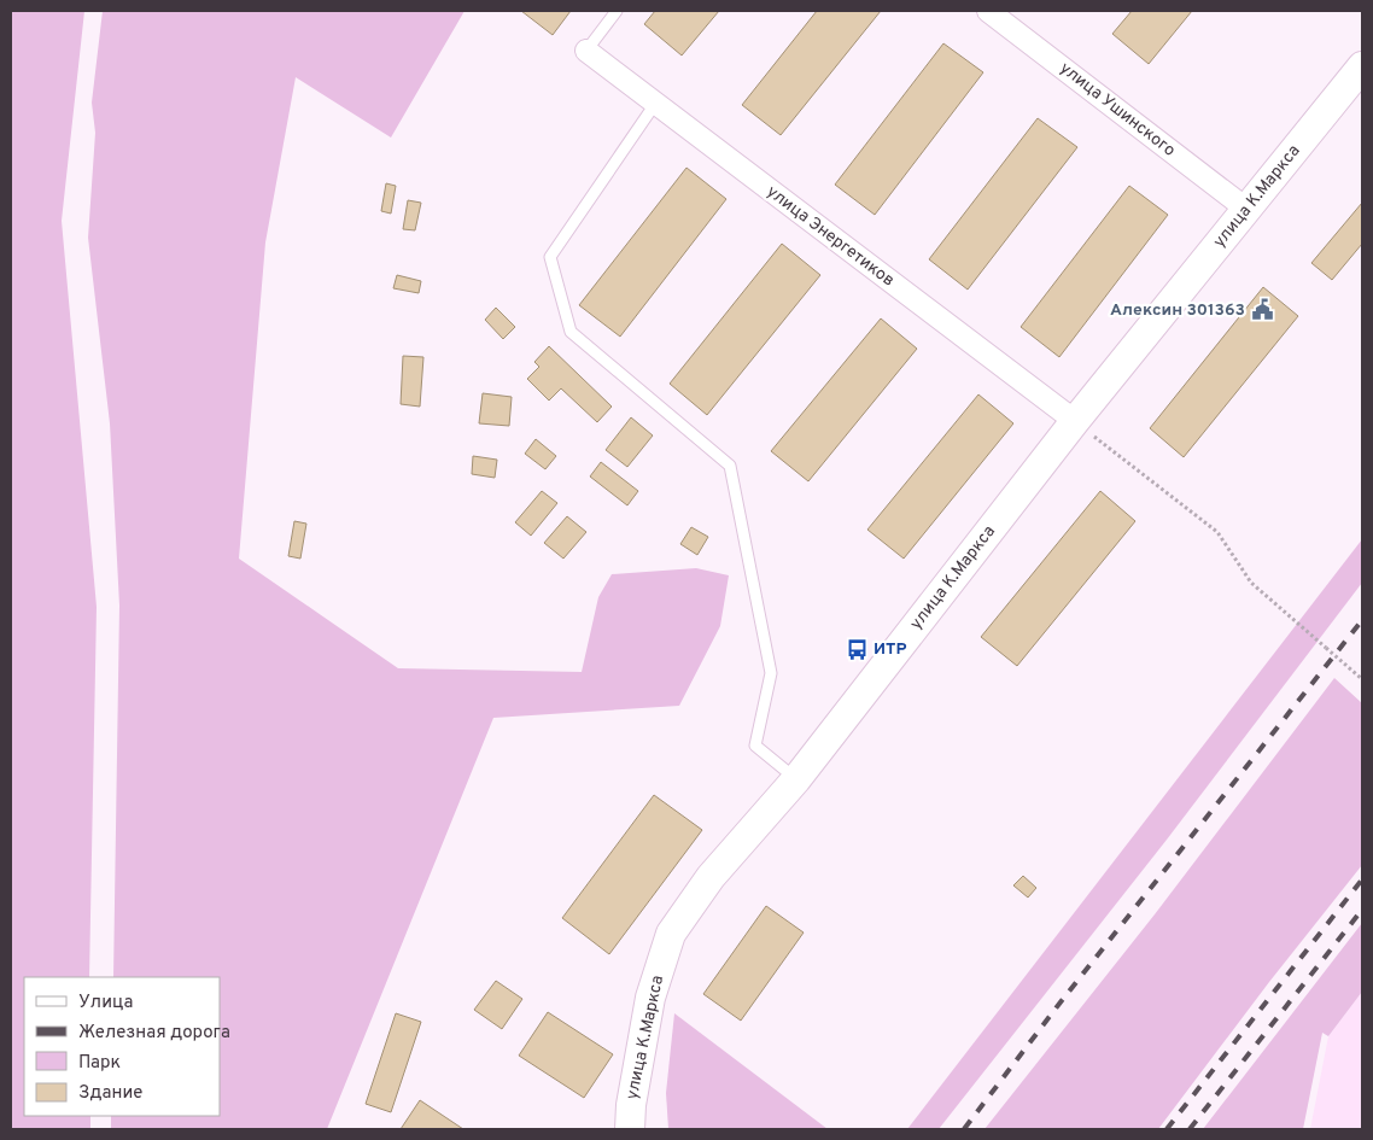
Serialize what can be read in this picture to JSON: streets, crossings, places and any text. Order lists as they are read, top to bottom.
{
  "streets": {
    "main road": ["улица К.Маркса"],
    "street": ["улица Ушинского", "улица Энергетиков"]
  },
  "crossings": [
    ["улица Ушинского", "улица К.Маркса"],
    ["улица К.Маркса", "улица Энергетиков"]
  ],
  "places": {
    "public building": ["Алексин 301363"],
    "bus stop": ["ИТР"]
  },
  "legend": [
    "Улица",
    "Железная дорога",
    "Парк",
    "Здание"
  ]
}
